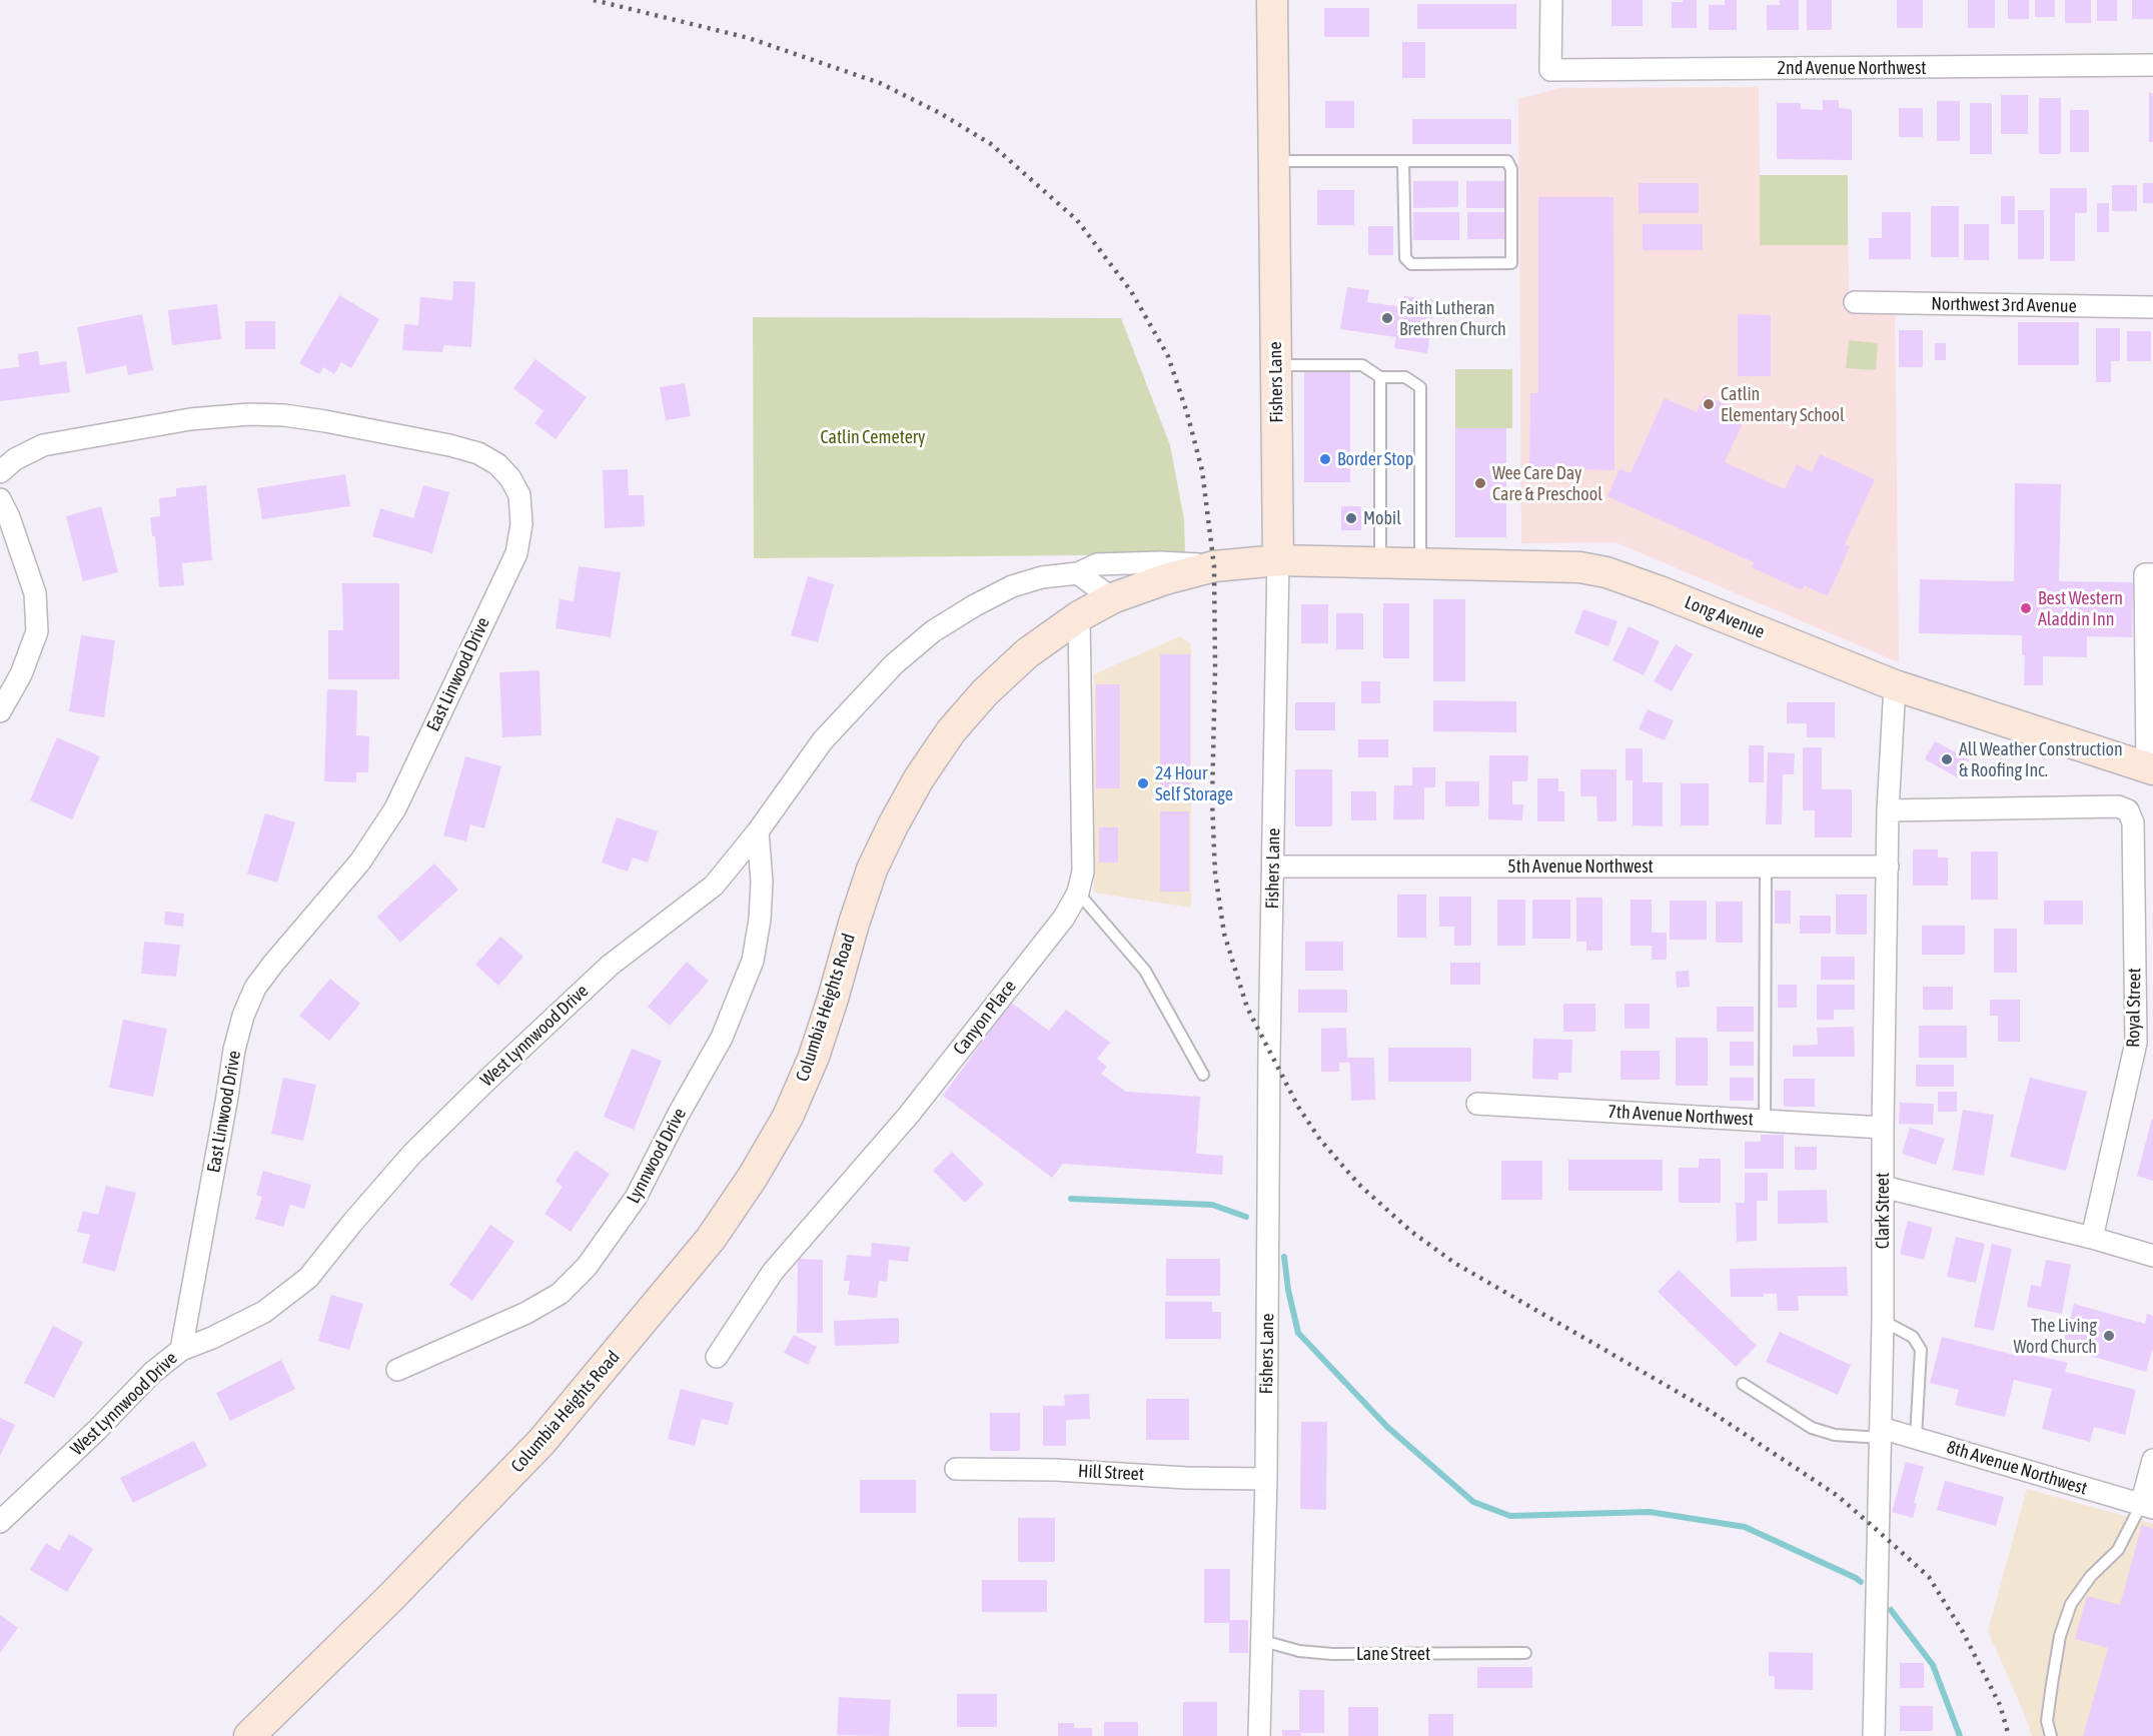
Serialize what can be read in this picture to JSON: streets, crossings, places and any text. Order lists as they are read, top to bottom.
{
  "streets": {
    "street": [
      "2nd Avenue Northwest",
      "Northwest 3rd Avenue",
      "Fishers Lane",
      "Long Avenue",
      "East Linwood Drive",
      "5th Avenue Northwest",
      "Columbia Heights Road",
      "Royal Street",
      "Canyon Place",
      "West Lynnwood Drive",
      "7th Avenue Northwest",
      "Lynnwood Drive",
      "Clark Street",
      "8th Avenue Northwest",
      "Hill Street"
    ],
    "lane": ["Lane Street"]
  },
  "crossings": [
    ["Fishers Lane", "Long Avenue"],
    ["Fishers Lane", "5th Avenue Northwest"],
    ["Fishers Lane", "Columbia Heights Road"],
    ["Fishers Lane", "Hill Street"],
    ["Fishers Lane", "Lane Street"],
    ["Long Avenue", "Columbia Heights Road"],
    ["Long Avenue", "Clark Street"],
    ["East Linwood Drive", "West Lynnwood Drive"],
    ["5th Avenue Northwest", "Clark Street"],
    ["Columbia Heights Road", "Canyon Place"],
    ["Columbia Heights Road", "West Lynnwood Drive"],
    ["Royal Street", "Clark Street"],
    ["West Lynnwood Drive", "Lynnwood Drive"],
    ["7th Avenue Northwest", "Clark Street"],
    ["Clark Street", "8th Avenue Northwest"]
  ],
  "parks": ["Catlin Cemetery"],
  "places": [
    "Faith Lutheran Brethren Church",
    "Catlin Elementary School",
    "Border Stop",
    "Wee Care Day Care & Preschool",
    "Mobil",
    "Best Western Aladdin Inn",
    "All Weather Construction & Roofing Inc.",
    "24 Hour Self Storage",
    "The Living Word Church"
  ]
}
